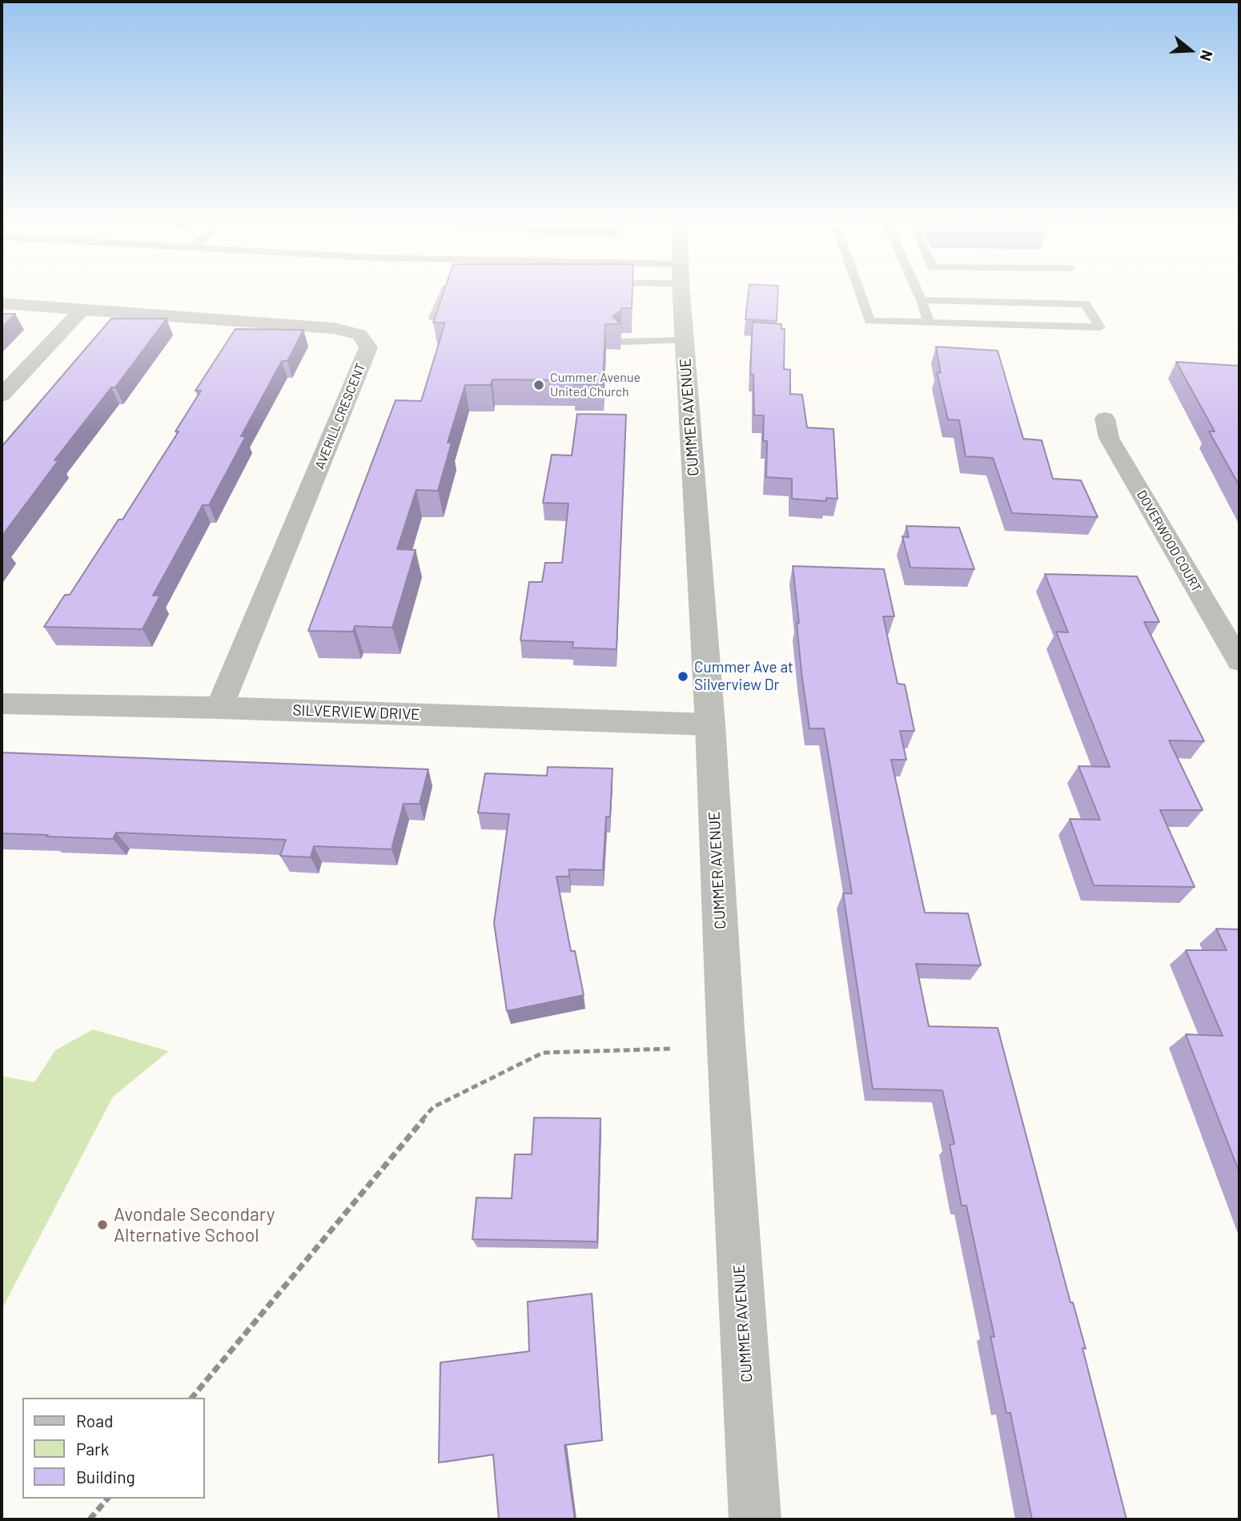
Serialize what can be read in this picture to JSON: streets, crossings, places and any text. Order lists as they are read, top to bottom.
{
  "streets": {
    "street": [
      "AVERILL CRESCENT",
      "CUMMER AVENUE",
      "DOVERWOOD COURT",
      "SILVERVIEW DRIVE"
    ]
  },
  "crossings": [
    ["AVERILL CRESCENT", "SILVERVIEW DRIVE"],
    ["CUMMER AVENUE", "SILVERVIEW DRIVE"]
  ],
  "places": ["Cummer Avenue United Church", "Cummer Ave at Silverview Dr", "Avondale Secondary Alternative School"],
  "legend": ["Road", "Park", "Building"],
  "north": "right"
}
